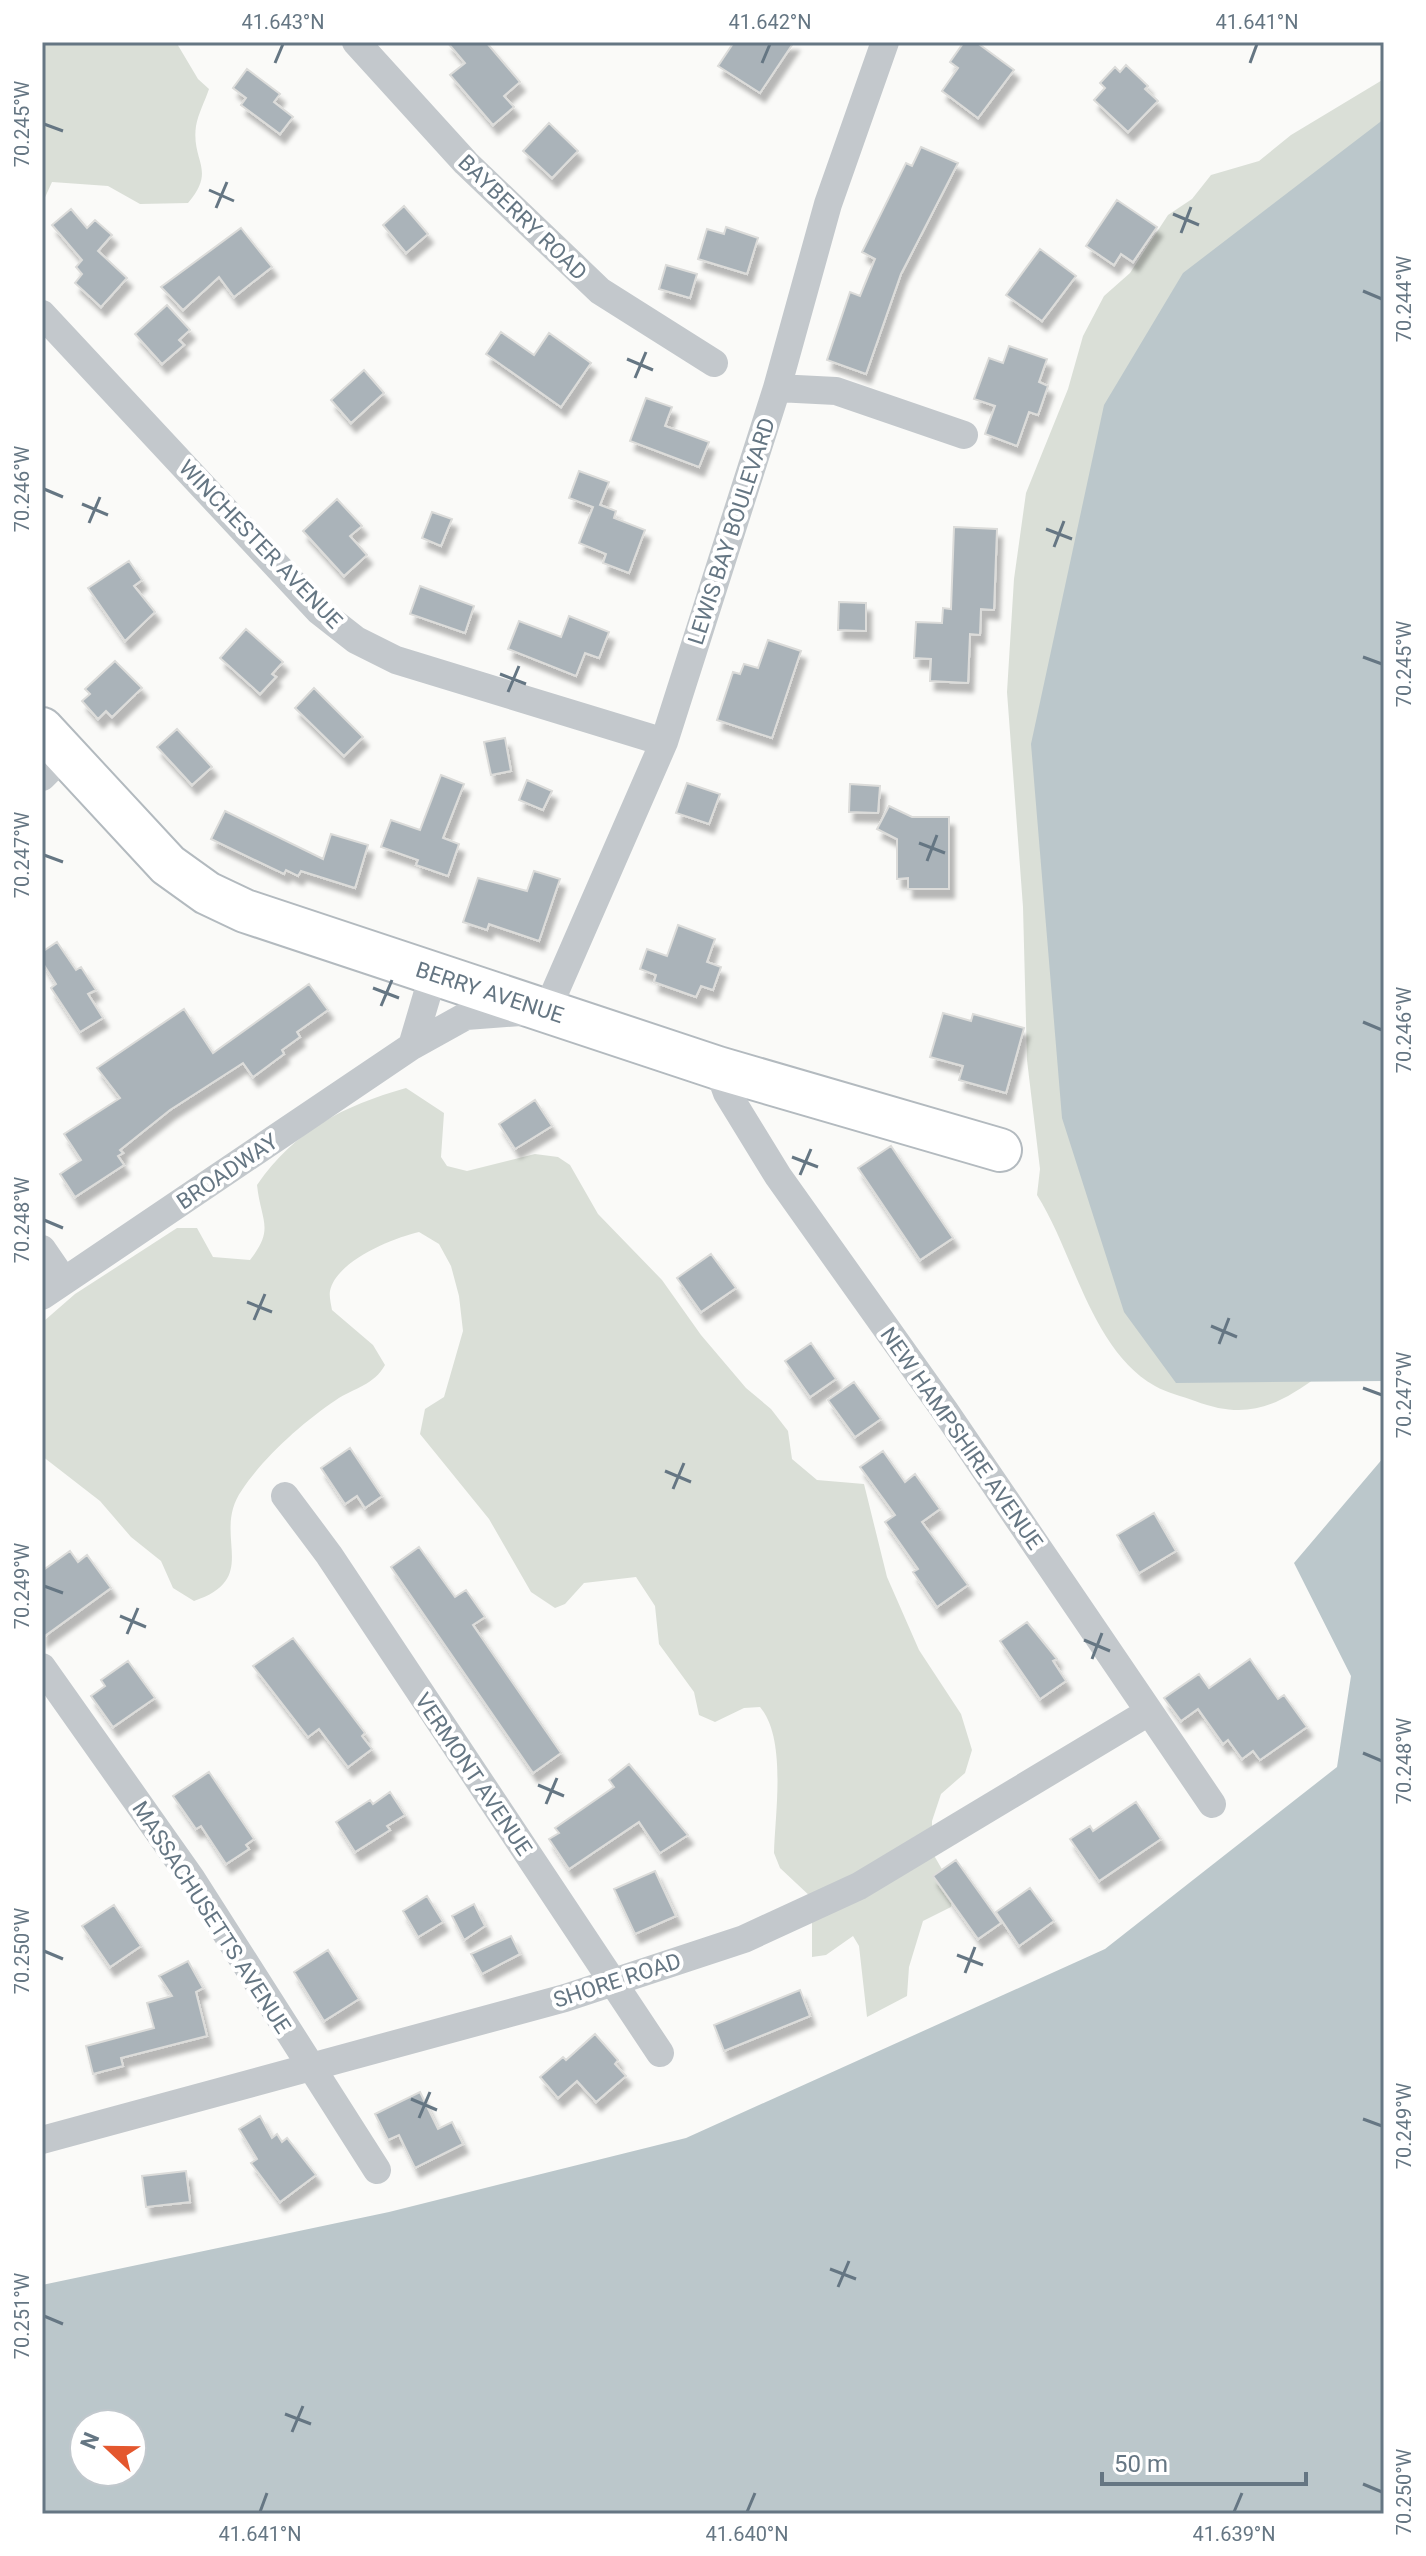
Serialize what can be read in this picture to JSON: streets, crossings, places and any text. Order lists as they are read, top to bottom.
{
  "streets": {
    "street": [
      "BAYBERRY ROAD",
      "LEWIS BAY BOULEVARD",
      "WINCHESTER AVENUE",
      "BERRY AVENUE",
      "BROADWAY",
      "NEW HAMPSHIRE AVENUE",
      "VERMONT AVENUE",
      "MASSACHUSETTS AVENUE",
      "SHORE ROAD"
    ]
  },
  "crossings": [
    ["LEWIS BAY BOULEVARD", "WINCHESTER AVENUE"],
    ["LEWIS BAY BOULEVARD", "BERRY AVENUE"],
    ["LEWIS BAY BOULEVARD", "BROADWAY"],
    ["BERRY AVENUE", "BROADWAY"],
    ["BERRY AVENUE", "NEW HAMPSHIRE AVENUE"],
    ["NEW HAMPSHIRE AVENUE", "SHORE ROAD"],
    ["VERMONT AVENUE", "SHORE ROAD"],
    ["MASSACHUSETTS AVENUE", "SHORE ROAD"]
  ],
  "scale_bar": "50 m",
  "north": "left",
  "coordinates": [
    "41.643°N",
    "41.642°N",
    "41.641°N",
    "70.245°W",
    "70.244°W",
    "70.246°W",
    "70.247°W",
    "70.248°W",
    "70.249°W",
    "70.250°W",
    "70.251°W",
    "41.640°N",
    "41.639°N"
  ]
}
